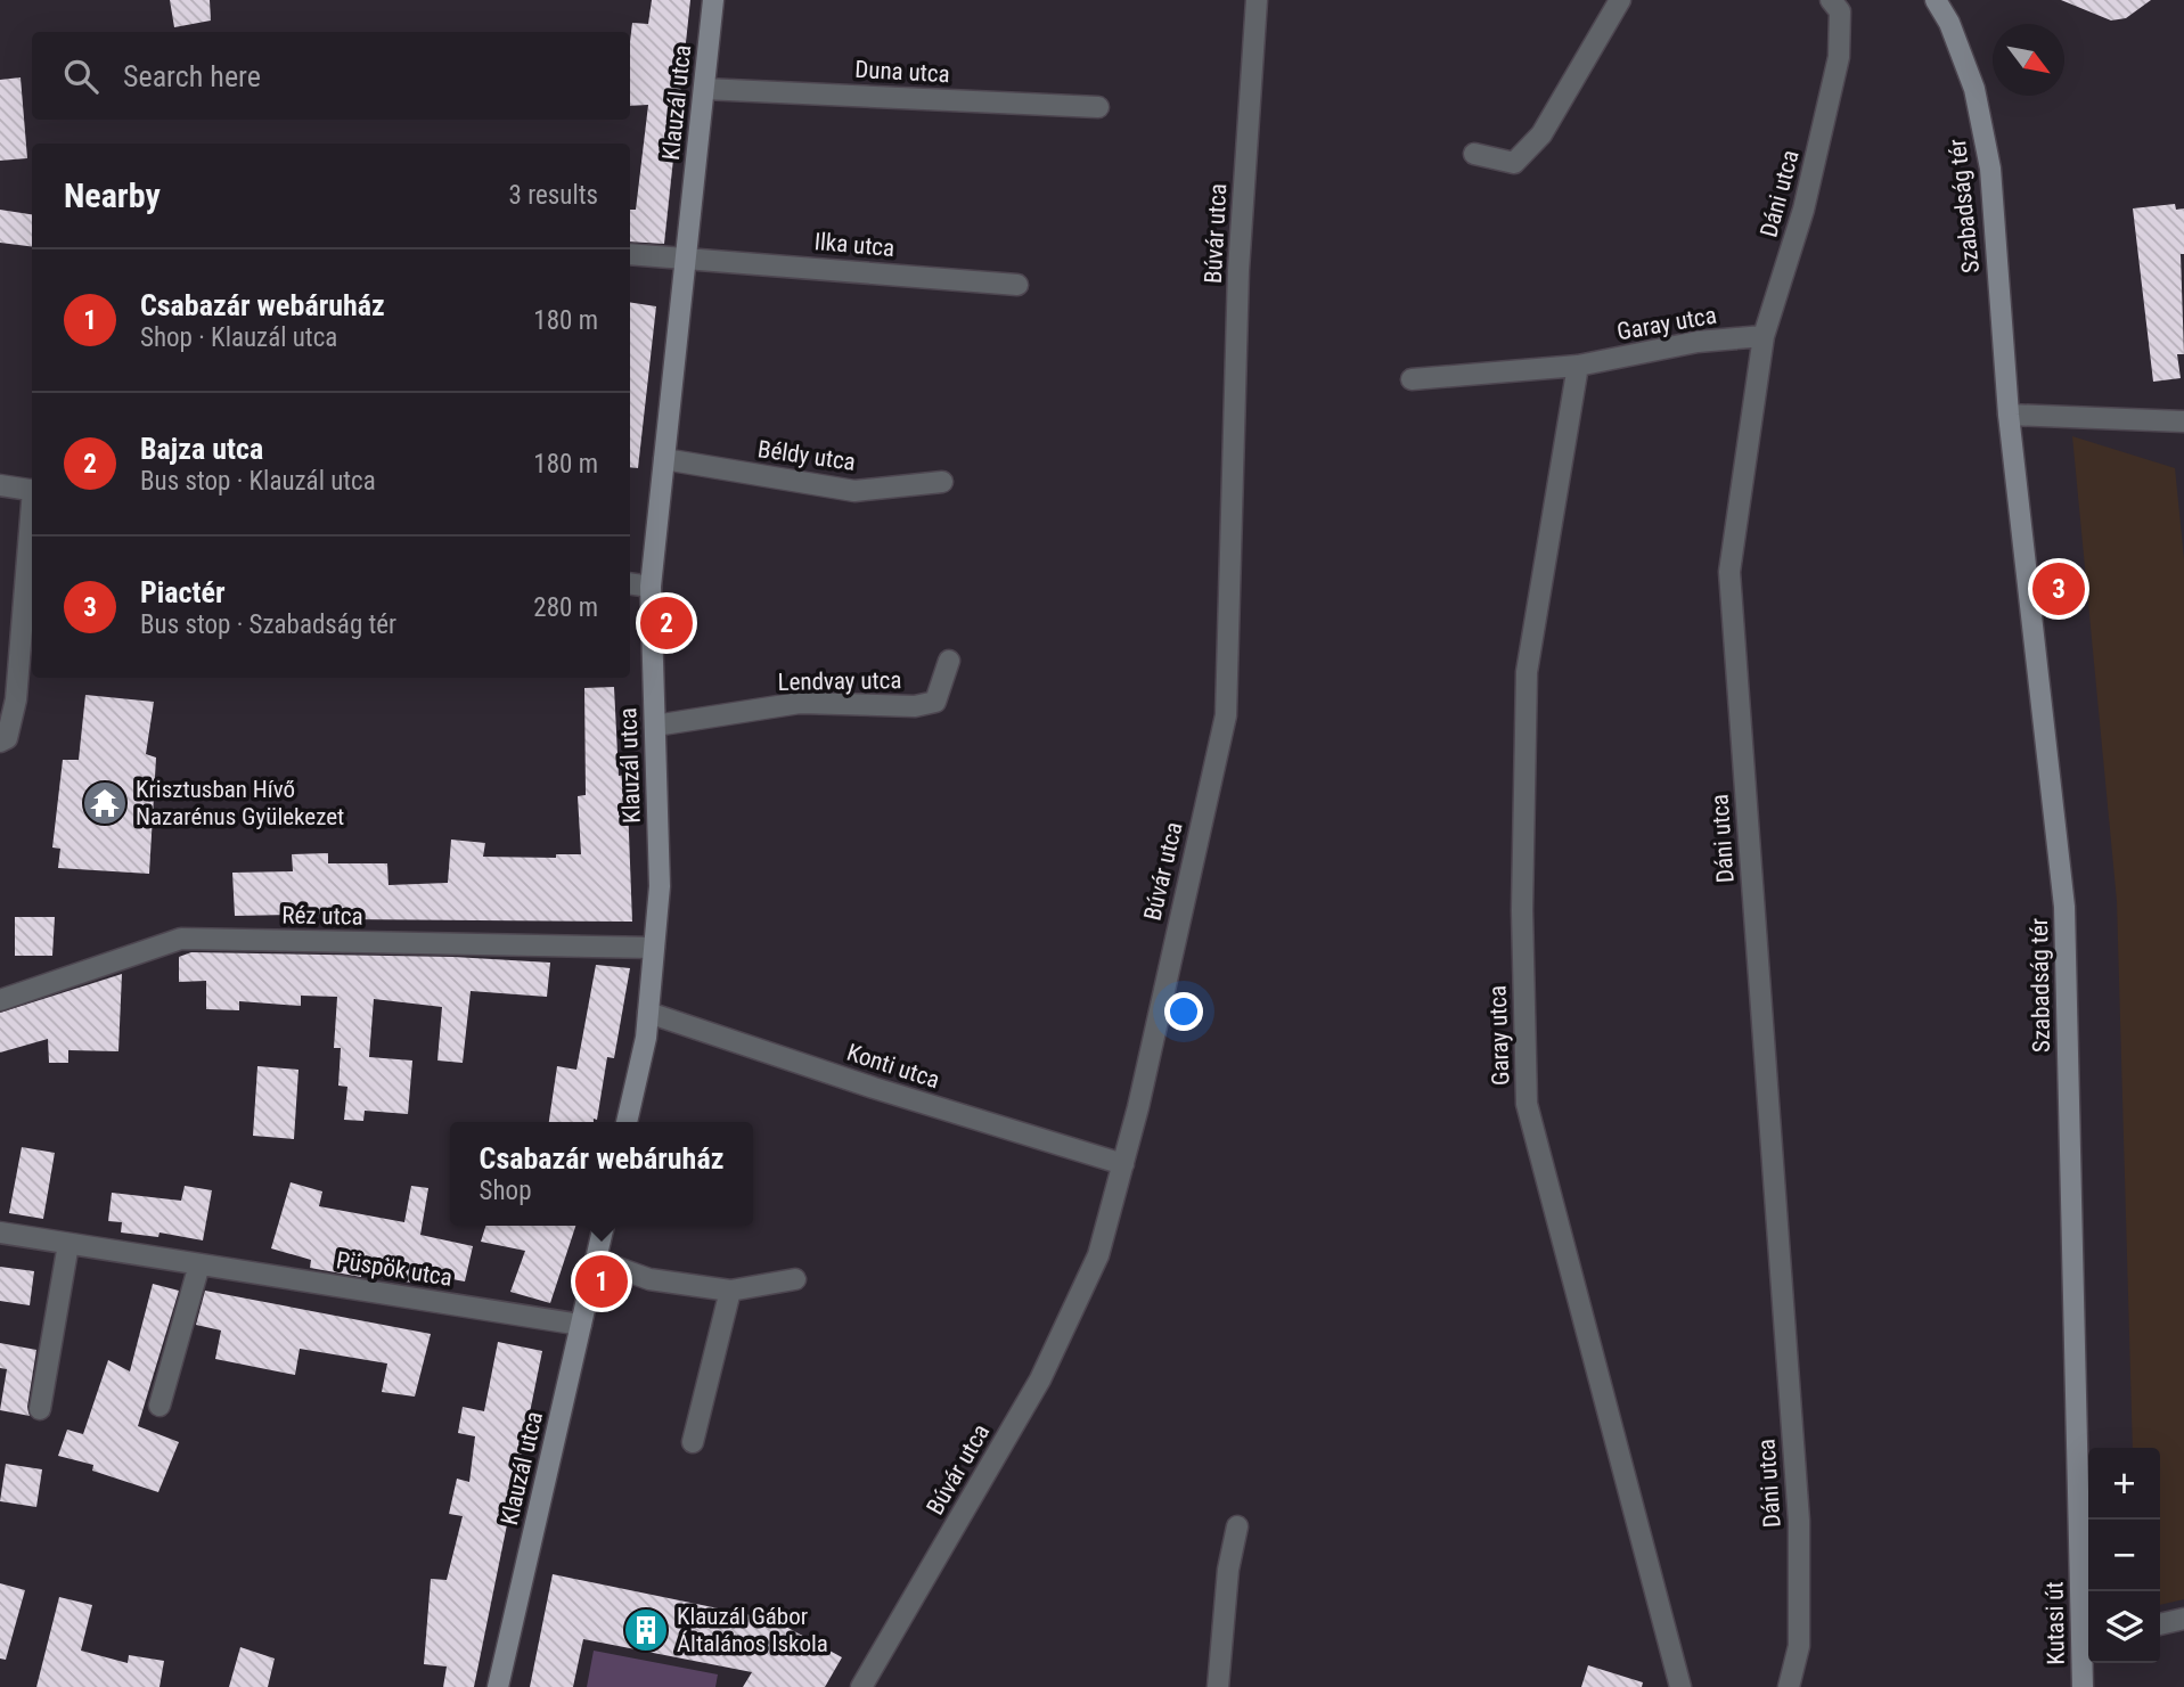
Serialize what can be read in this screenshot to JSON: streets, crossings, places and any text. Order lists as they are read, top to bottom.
{
  "streets": {
    "street": [
      "Duna utca",
      "Klauzál utca",
      "Dáni utca",
      "Szabadság tér",
      "Búvár utca",
      "Ilka utca",
      "Garay utca",
      "Béldy utca",
      "Lendvay utca",
      "Réz utca",
      "Konti utca",
      "Püspök utca",
      "Kutasi út"
    ]
  },
  "crossings": [
    ["Duna utca", "Klauzál utca"],
    ["Klauzál utca", "Ilka utca"],
    ["Klauzál utca", "Béldy utca"],
    ["Klauzál utca", "Lendvay utca"],
    ["Klauzál utca", "Réz utca"],
    ["Klauzál utca", "Konti utca"],
    ["Klauzál utca", "Püspök utca"],
    ["Dáni utca", "Garay utca"],
    ["Szabadság tér", "Kutasi út"],
    ["Búvár utca", "Konti utca"]
  ],
  "places": {
    "temple": ["Krisztusban Hívő Nazarénus Gyülekezet"],
    "building": ["Klauzál Gábor Általános Iskola"]
  },
  "north": "bottom right",
  "page": {
    "search": "Search here",
    "heading": ["Nearby", "3 results"],
    "list": [
      {
        "mark": "1",
        "name": "Csabazár webáruház",
        "note": "Shop · Klauzál utca",
        "value": "180 m"
      },
      {
        "mark": "2",
        "name": "Bajza utca",
        "note": "Bus stop · Klauzál utca",
        "value": "180 m"
      },
      {
        "mark": "3",
        "name": "Piactér",
        "note": "Bus stop · Szabadság tér",
        "value": "280 m"
      }
    ],
    "pins": ["3", "2", "1"],
    "popup": ["Csabazár webáruház", "Shop"],
    "map_buttons": ["+", "−"]
  }
}
